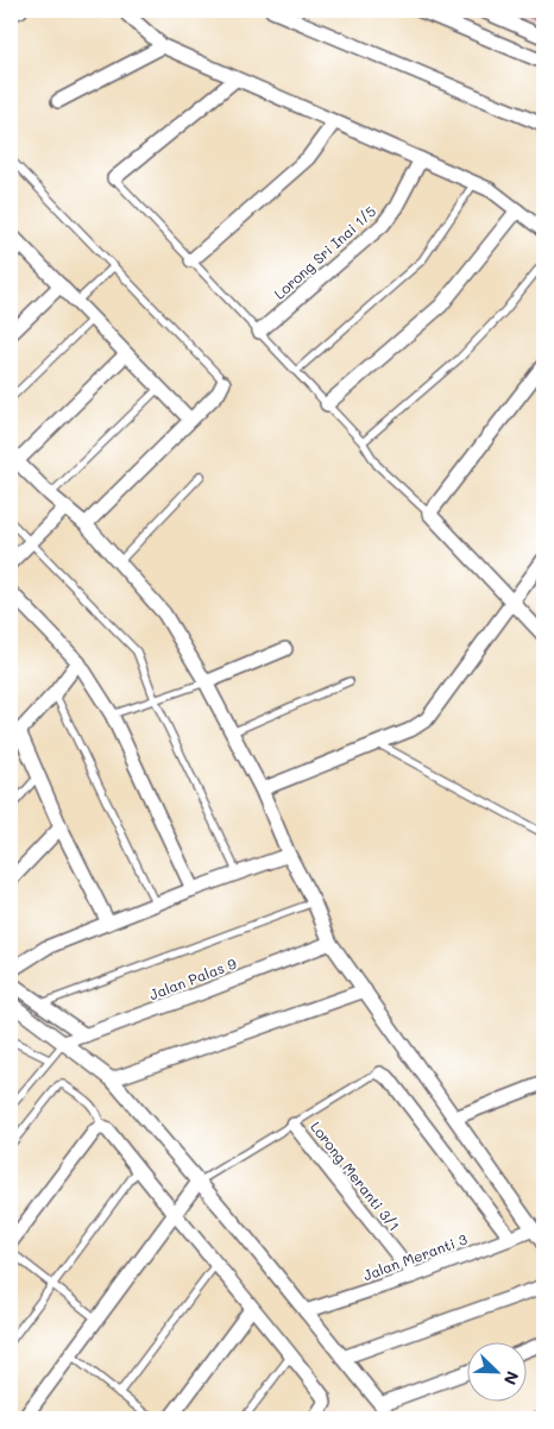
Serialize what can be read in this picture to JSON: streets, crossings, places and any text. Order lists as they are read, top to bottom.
{
  "streets": {
    "street": [
      "Lorong Sri Inai 1/5",
      "Jalan Palas 9",
      "Lorong Meranti 3/1",
      "Jalan Meranti 3"
    ]
  },
  "crossings": [
    ["Lorong Meranti 3/1", "Jalan Meranti 3"]
  ],
  "north": "bottom right"
}
